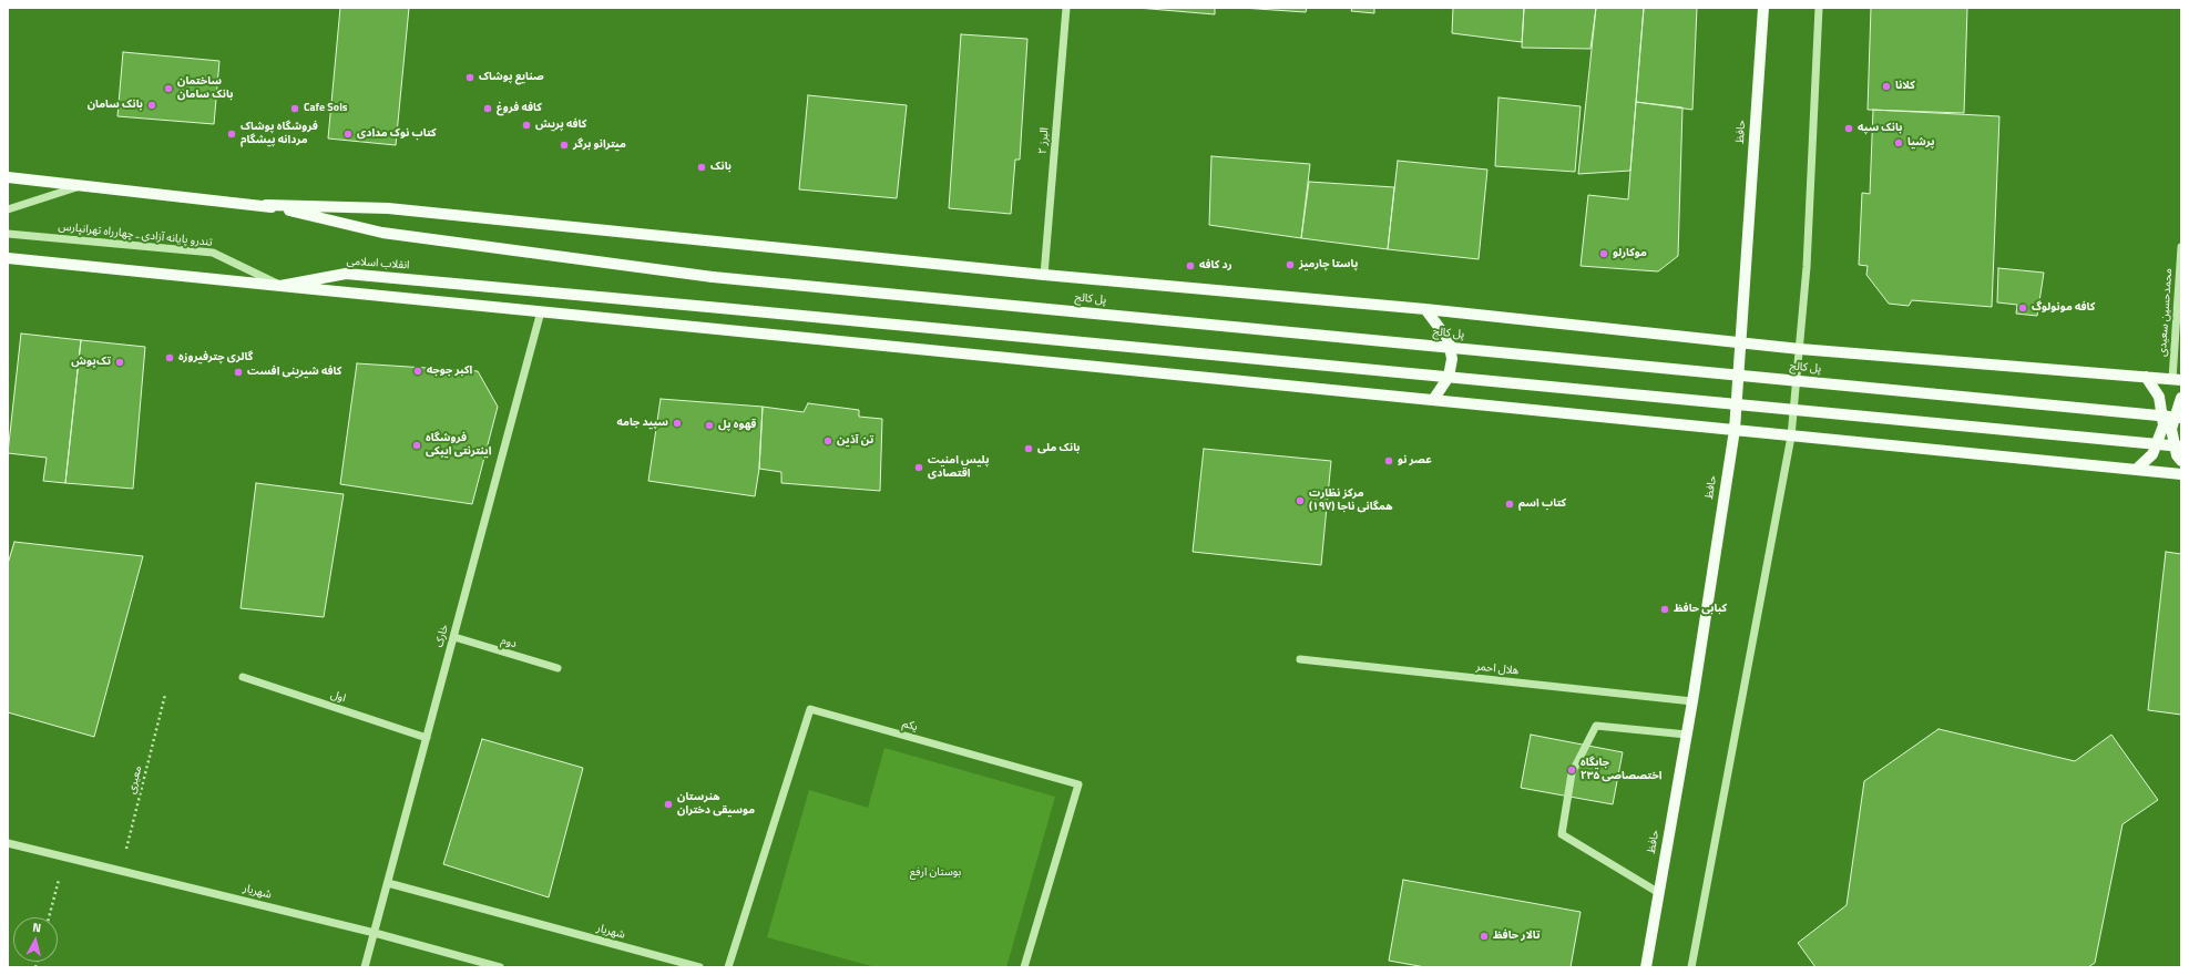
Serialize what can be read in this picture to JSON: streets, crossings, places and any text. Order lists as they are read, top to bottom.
{
  "streets": {
    "main road": ["حافظ", "انقلاب اسلامی", "پل کالج"],
    "street": [
      "البرز ۲",
      "تندرو پایانه آزادی ـ چهارراه تهرانپارس",
      "محمدحسین سعیدی",
      "خارک",
      "دوم",
      "هلال احمر",
      "اول",
      "یکم",
      "شهریار"
    ],
    "path": ["معیری"]
  },
  "crossings": [
    ["حافظ", "هلال احمر"],
    ["تندرو پایانه آزادی ـ چهارراه تهرانپارس", "انقلاب اسلامی"],
    ["خارک", "دوم"],
    ["خارک", "اول"],
    ["خارک", "شهریار"],
    ["معیری", "شهریار"]
  ],
  "parks": ["بوستان ارفع"],
  "places": [
    "صنایع پوشاک",
    "کلانا",
    "ساختمان بانک سامان",
    "بانک سامان",
    "Cafe Sols",
    "کافه فروغ",
    "کافه پریش",
    "بانک سپه",
    "فروشگاه پوشاک مردانه پیشگام",
    "کتاب نوک مدادی",
    "پرشیا",
    "میترانو برگر",
    "بانک",
    "موکارلو",
    "پاستا چارمیز",
    "رد کافه",
    "کافه مونولوگ",
    "گالری چترفیروزه",
    "تک‌پوش",
    "اکبر جوجه",
    "کافه شیرینی افست",
    "سپید جامه",
    "قهوه پل",
    "تن آذین",
    "فروشگاه اینترنتی ایپکی",
    "بانک ملی",
    "عصر نو",
    "پلیس امنیت اقتصادی",
    "مرکز نظارت همگانی ناجا (۱۹۷)",
    "کتاب اسم",
    "کبابی حافظ",
    "جایگاه اختصصاصی ۲۳۵",
    "هنرستان موسیقی دختران",
    "تالار حافظ"
  ],
  "north": "top"
}
